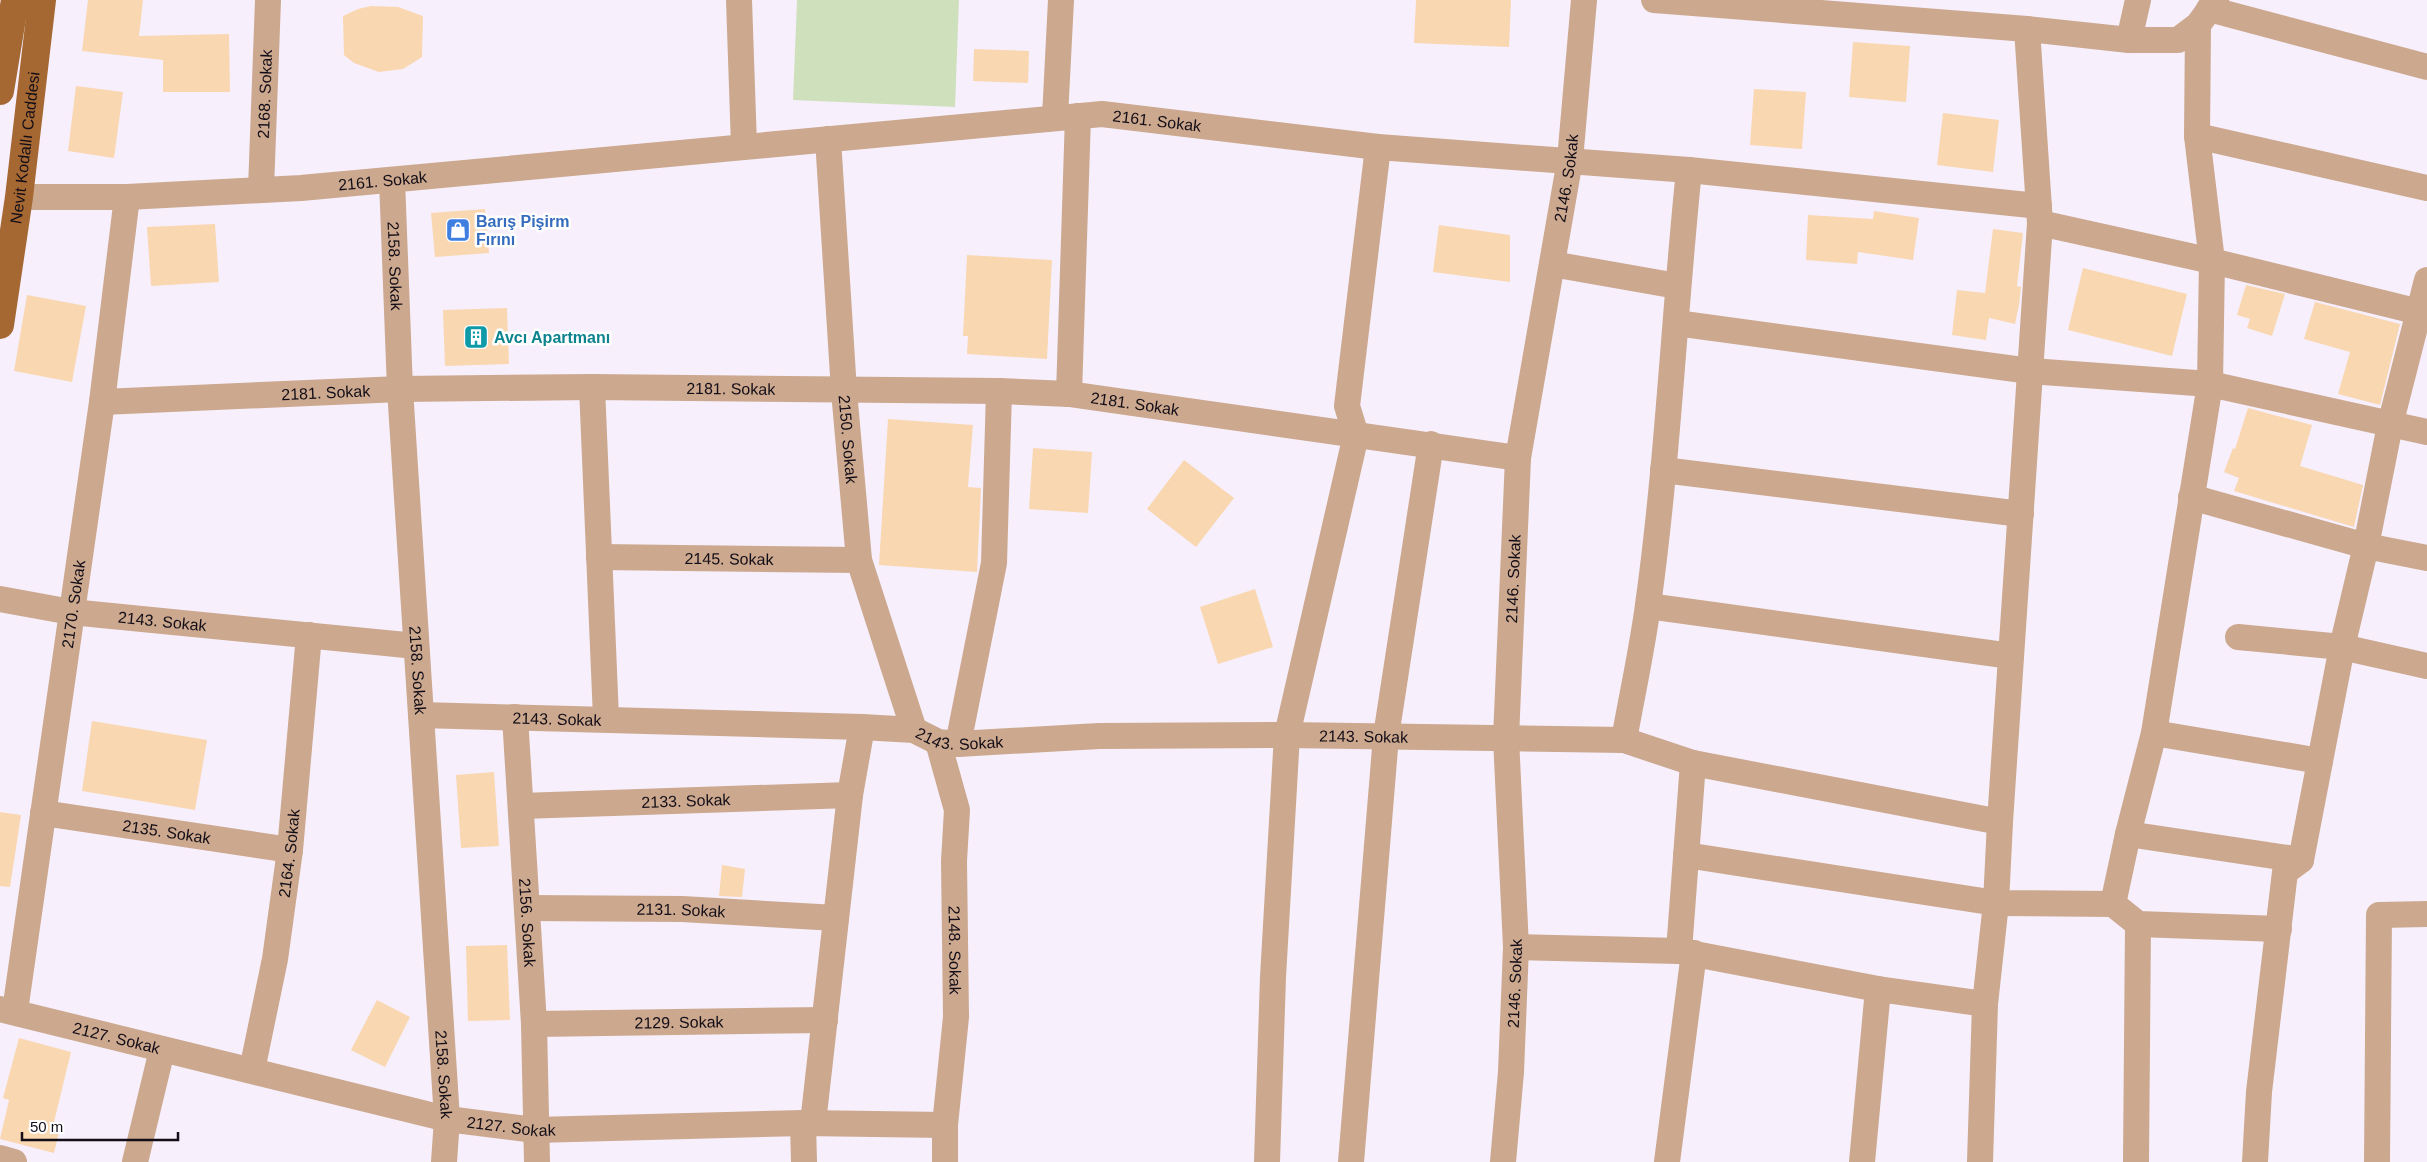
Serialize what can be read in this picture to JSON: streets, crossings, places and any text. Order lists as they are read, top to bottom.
{
  "streets": {
    "main road": ["Nevit Kodallı Caddesi"],
    "street": [
      "2168. Sokak",
      "2161. Sokak",
      "2146. Sokak",
      "2158. Sokak",
      "2181. Sokak",
      "2150. Sokak",
      "2145. Sokak",
      "2170. Sokak",
      "2143. Sokak",
      "2133. Sokak",
      "2135. Sokak",
      "2164. Sokak",
      "2131. Sokak",
      "2156. Sokak",
      "2148. Sokak",
      "2129. Sokak",
      "2127. Sokak"
    ]
  },
  "crossings": [
    ["2168. Sokak", "2161. Sokak"],
    ["2161. Sokak", "Nevit Kodallı Caddesi"],
    ["2161. Sokak", "2146. Sokak"],
    ["2161. Sokak", "2158. Sokak"],
    ["2161. Sokak", "2150. Sokak"],
    ["2161. Sokak", "2170. Sokak"],
    ["2146. Sokak", "2181. Sokak"],
    ["2146. Sokak", "2143. Sokak"],
    ["2158. Sokak", "2181. Sokak"],
    ["2158. Sokak", "2143. Sokak"],
    ["2158. Sokak", "2127. Sokak"],
    ["2181. Sokak", "2150. Sokak"],
    ["2181. Sokak", "2170. Sokak"],
    ["2150. Sokak", "2145. Sokak"],
    ["2150. Sokak", "2143. Sokak"],
    ["2170. Sokak", "2143. Sokak"],
    ["2170. Sokak", "2135. Sokak"],
    ["2170. Sokak", "2127. Sokak"],
    ["2143. Sokak", "2164. Sokak"],
    ["2143. Sokak", "2156. Sokak"],
    ["2143. Sokak", "2148. Sokak"],
    ["2133. Sokak", "2156. Sokak"],
    ["2135. Sokak", "2164. Sokak"],
    ["2164. Sokak", "2127. Sokak"],
    ["2131. Sokak", "2156. Sokak"],
    ["2156. Sokak", "2129. Sokak"],
    ["2156. Sokak", "2127. Sokak"],
    ["2148. Sokak", "2127. Sokak"]
  ],
  "places": {
    "shop": ["Barış Pişirm Fırını"],
    "building": ["Avcı Apartmanı"]
  },
  "scale_bar": "50 m"
}
